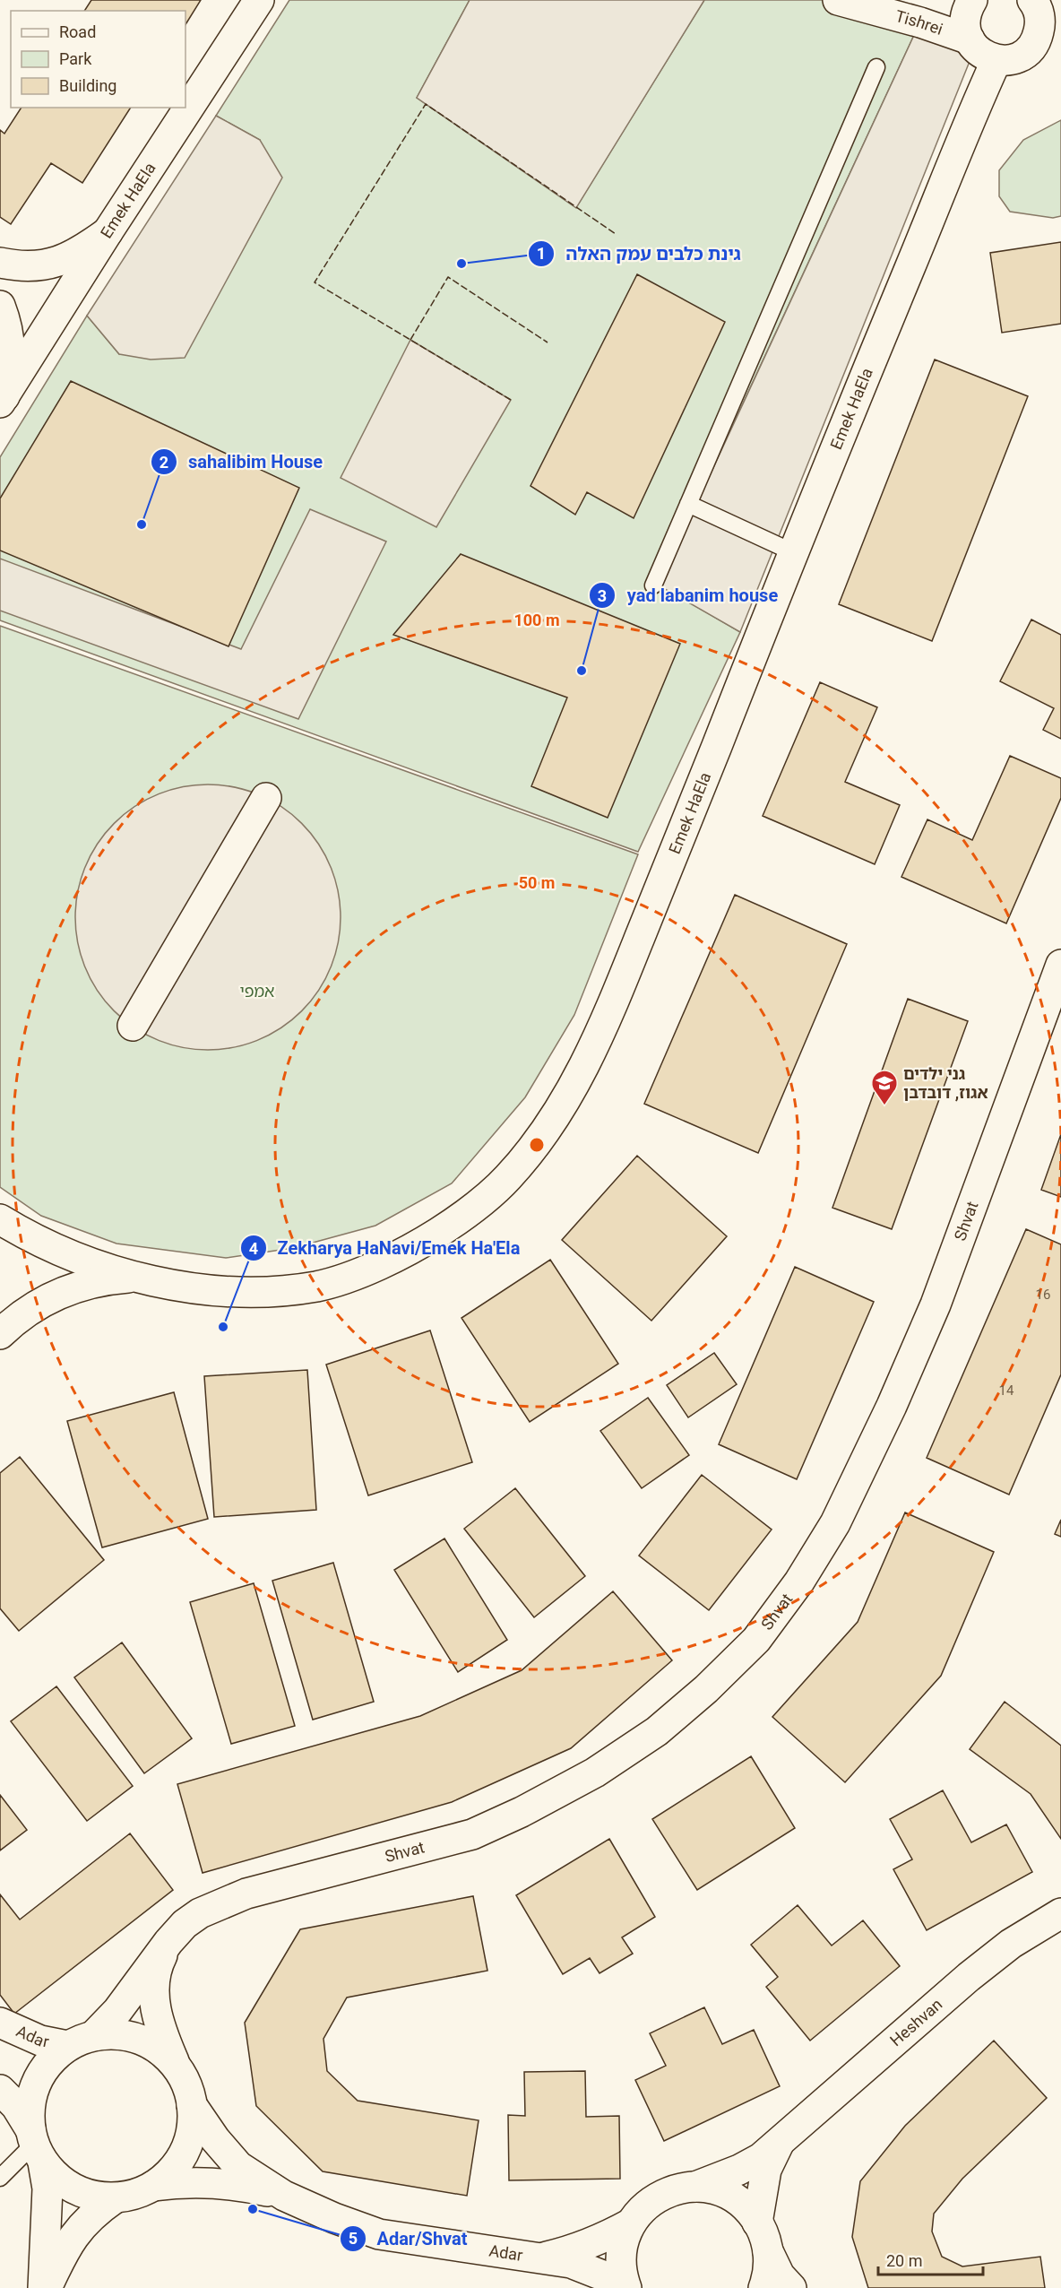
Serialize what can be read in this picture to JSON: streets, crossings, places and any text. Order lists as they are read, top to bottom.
{
  "streets": {
    "street": [
      "Tishrei",
      "Emek HaEla",
      "Shvat",
      "Heshvan",
      "Adar"
    ]
  },
  "crossings": [
    ["Shvat", "Adar"]
  ],
  "parks": ["אמפי"],
  "places": {
    "other": [
      "גינת כלבים עמק האלה",
      "sahalibim House",
      "yad labanim house",
      "Zekharya HaNavi/Emek Ha'Ela",
      "Adar/Shvat"
    ],
    "school or university": ["גני ילדים אגוז, דובדבן"]
  },
  "house_numbers": ["16", "14"],
  "legend": ["Road", "Park", "Building"],
  "scale_bar": "20 m",
  "rings": ["100 m", "50 m"]
}
